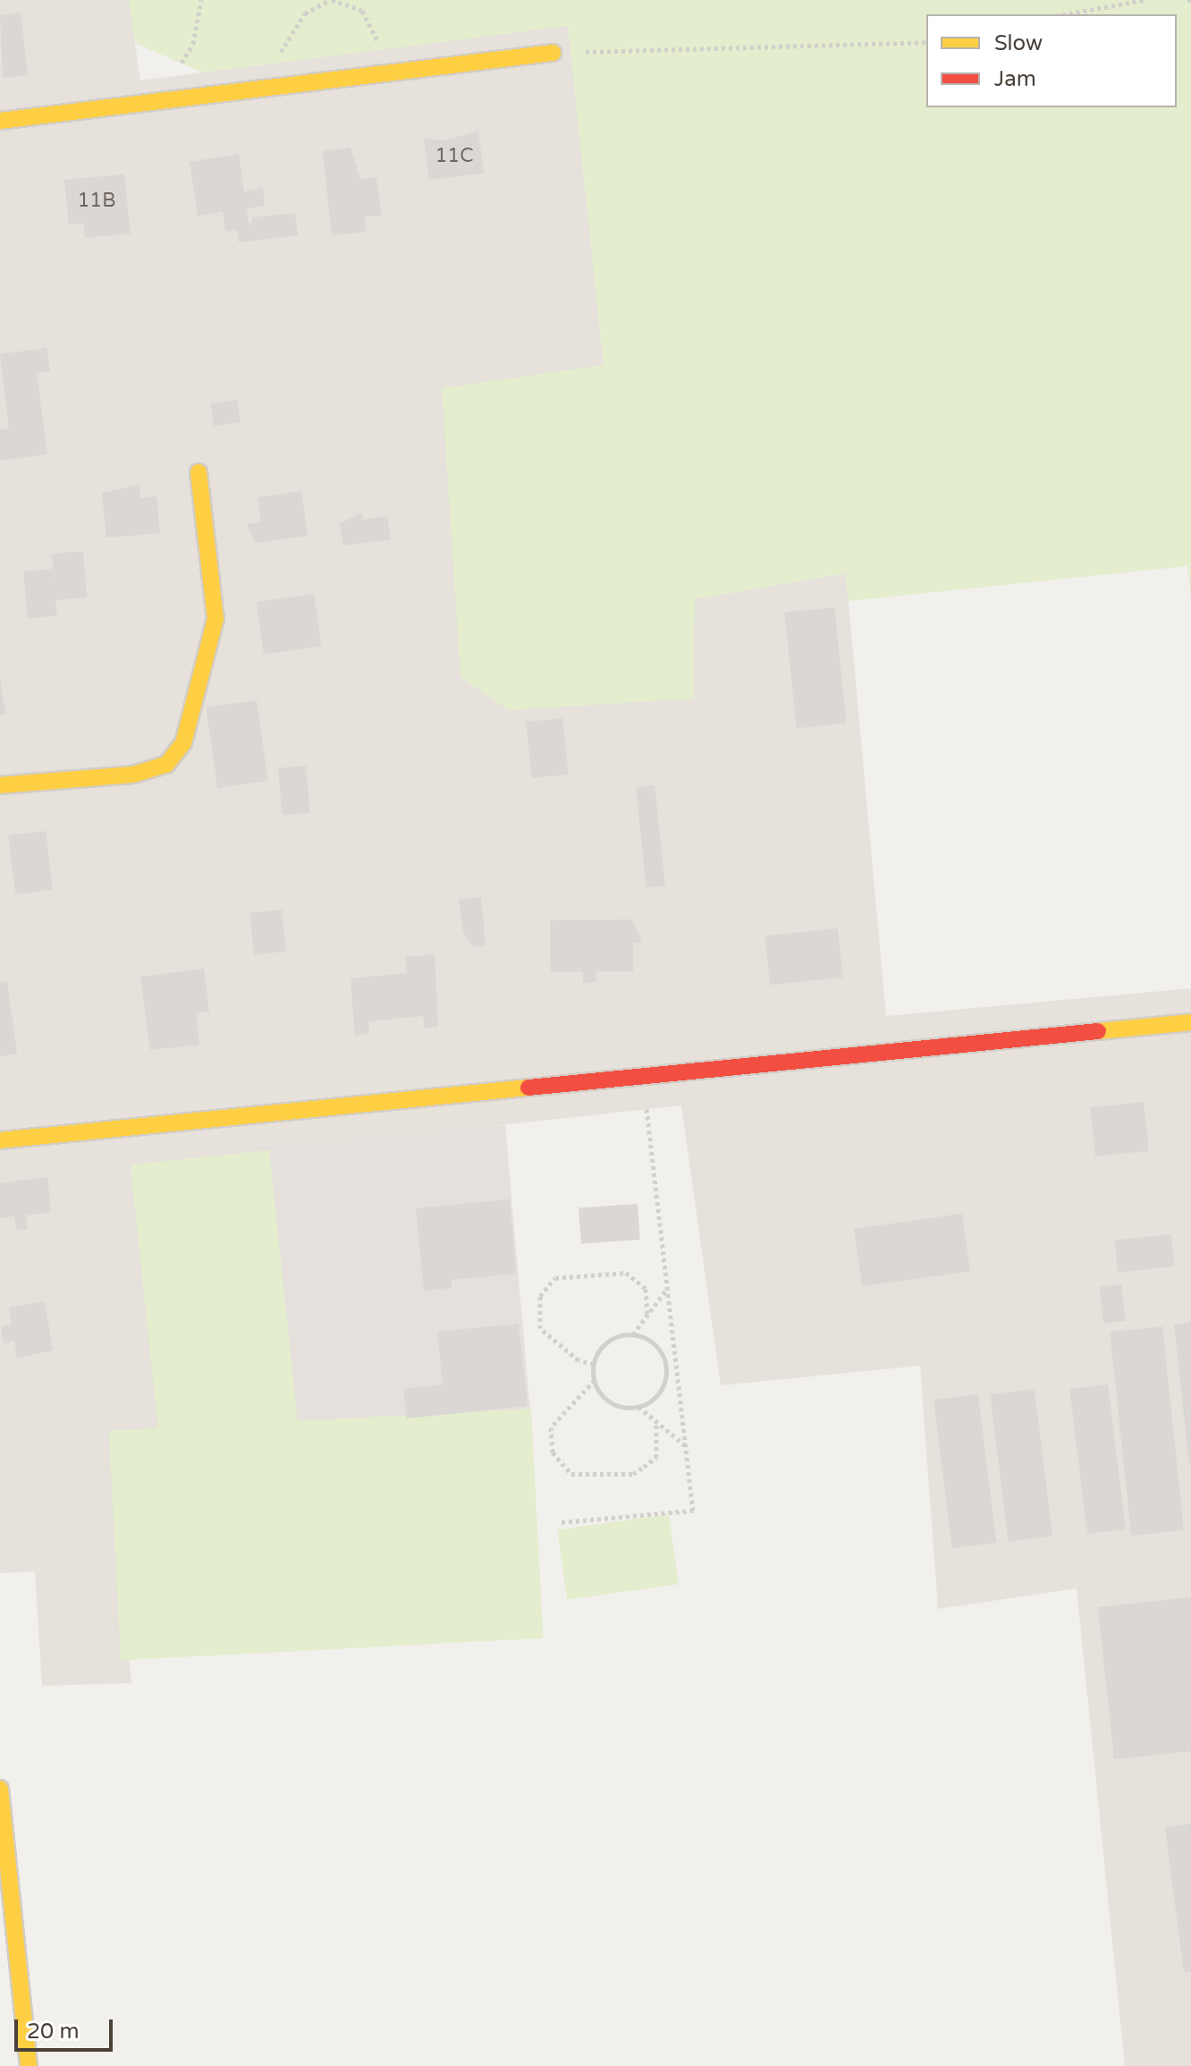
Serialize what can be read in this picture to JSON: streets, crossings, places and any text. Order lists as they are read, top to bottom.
{
  "house_numbers": ["11C", "11B"],
  "legend": ["Slow", "Jam"],
  "scale_bar": "20 m"
}
